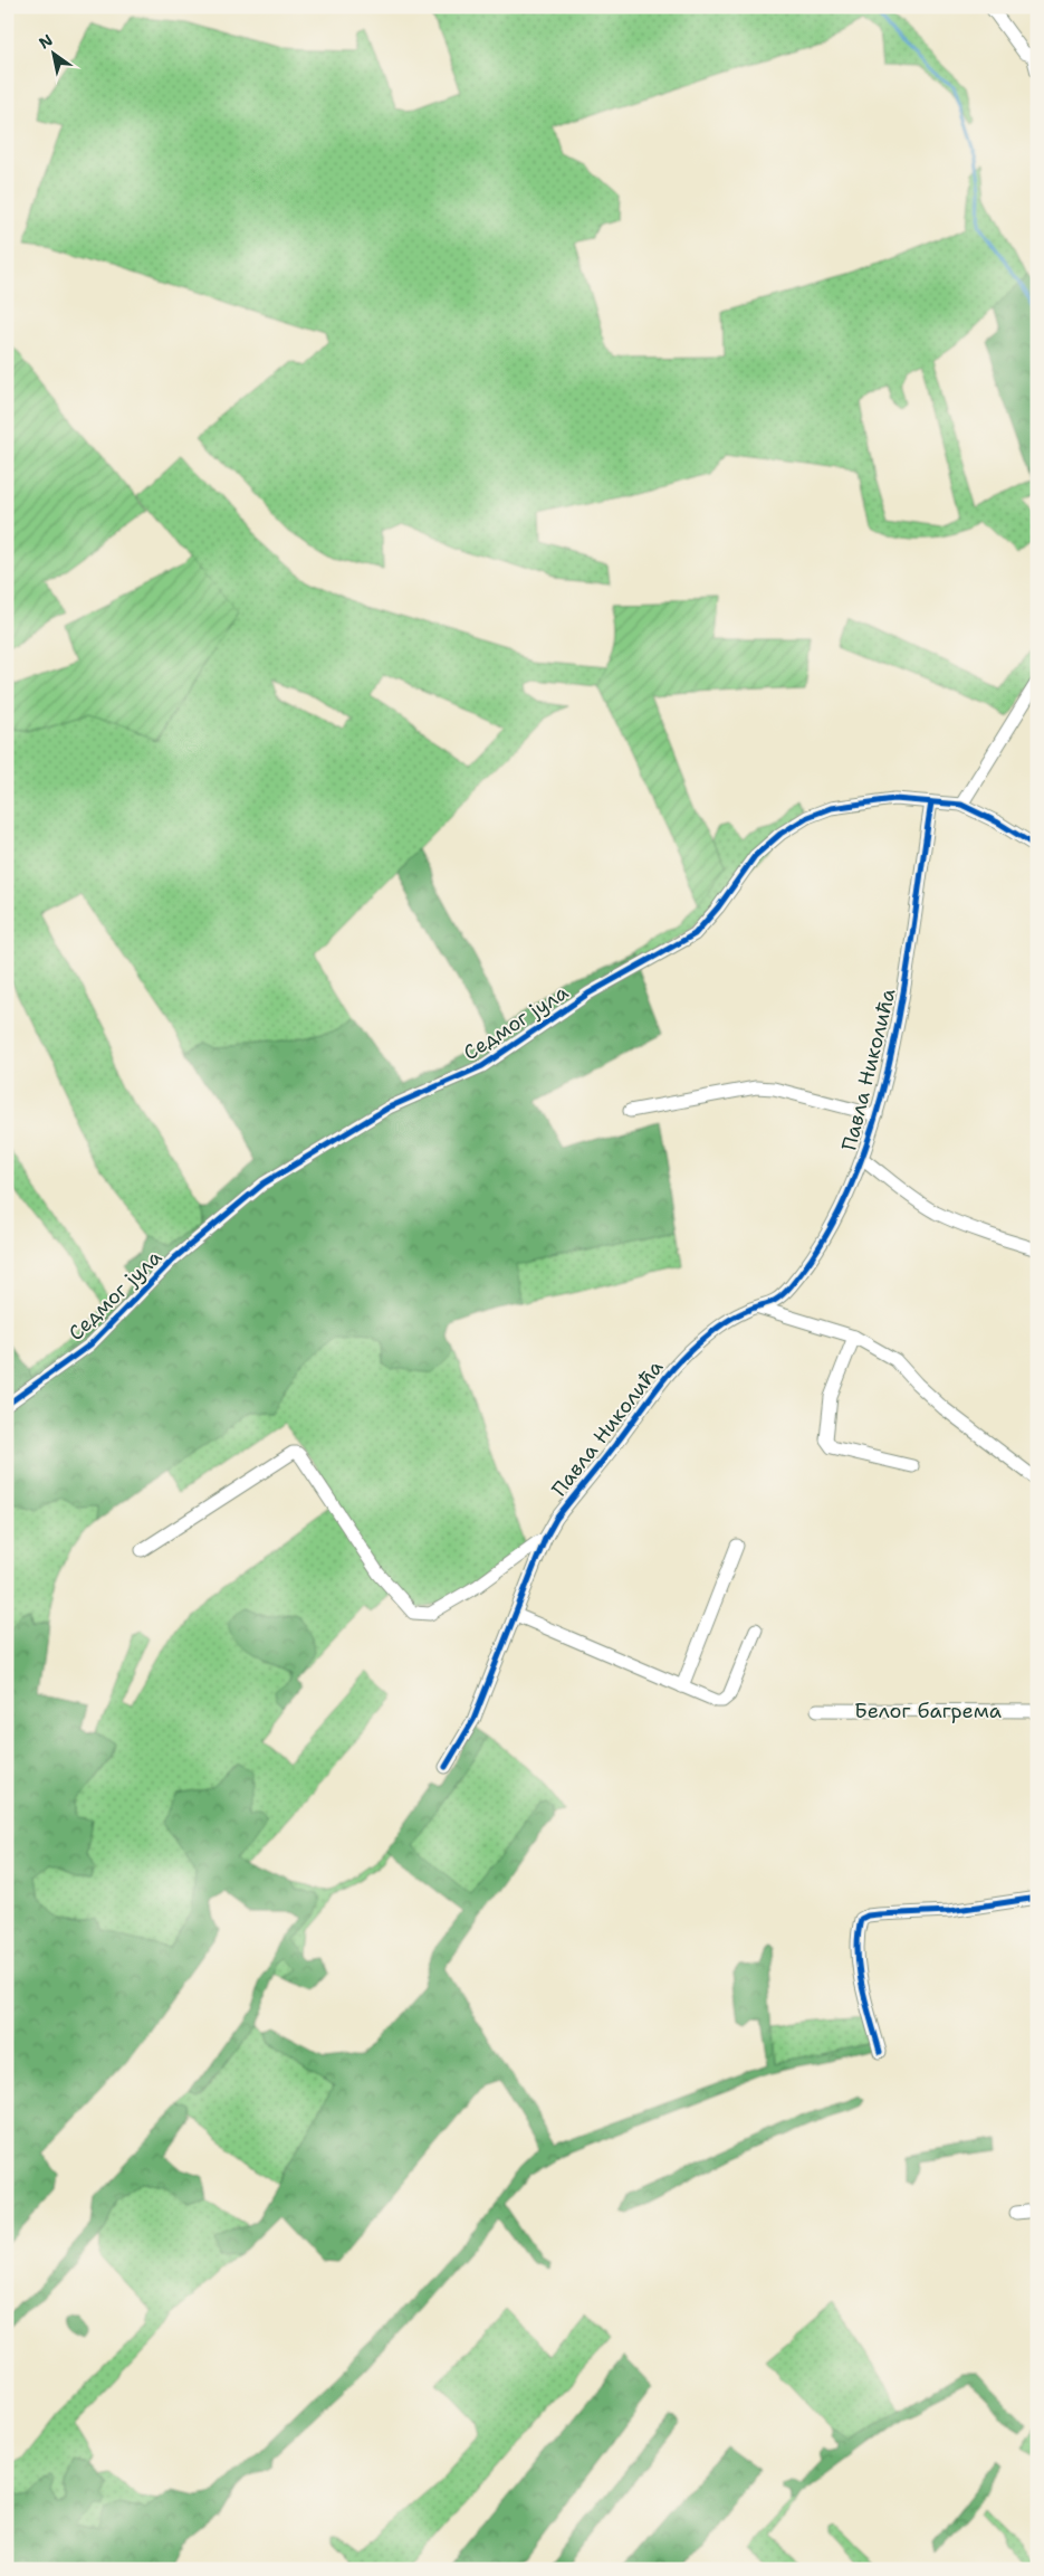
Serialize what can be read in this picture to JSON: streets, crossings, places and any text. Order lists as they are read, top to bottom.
{
  "streets": {
    "street": ["Седмог јула", "Павла Николића", "Белог багрема"]
  },
  "crossings": [
    ["Седмог јула", "Павла Николића"]
  ],
  "north": "top left"
}
